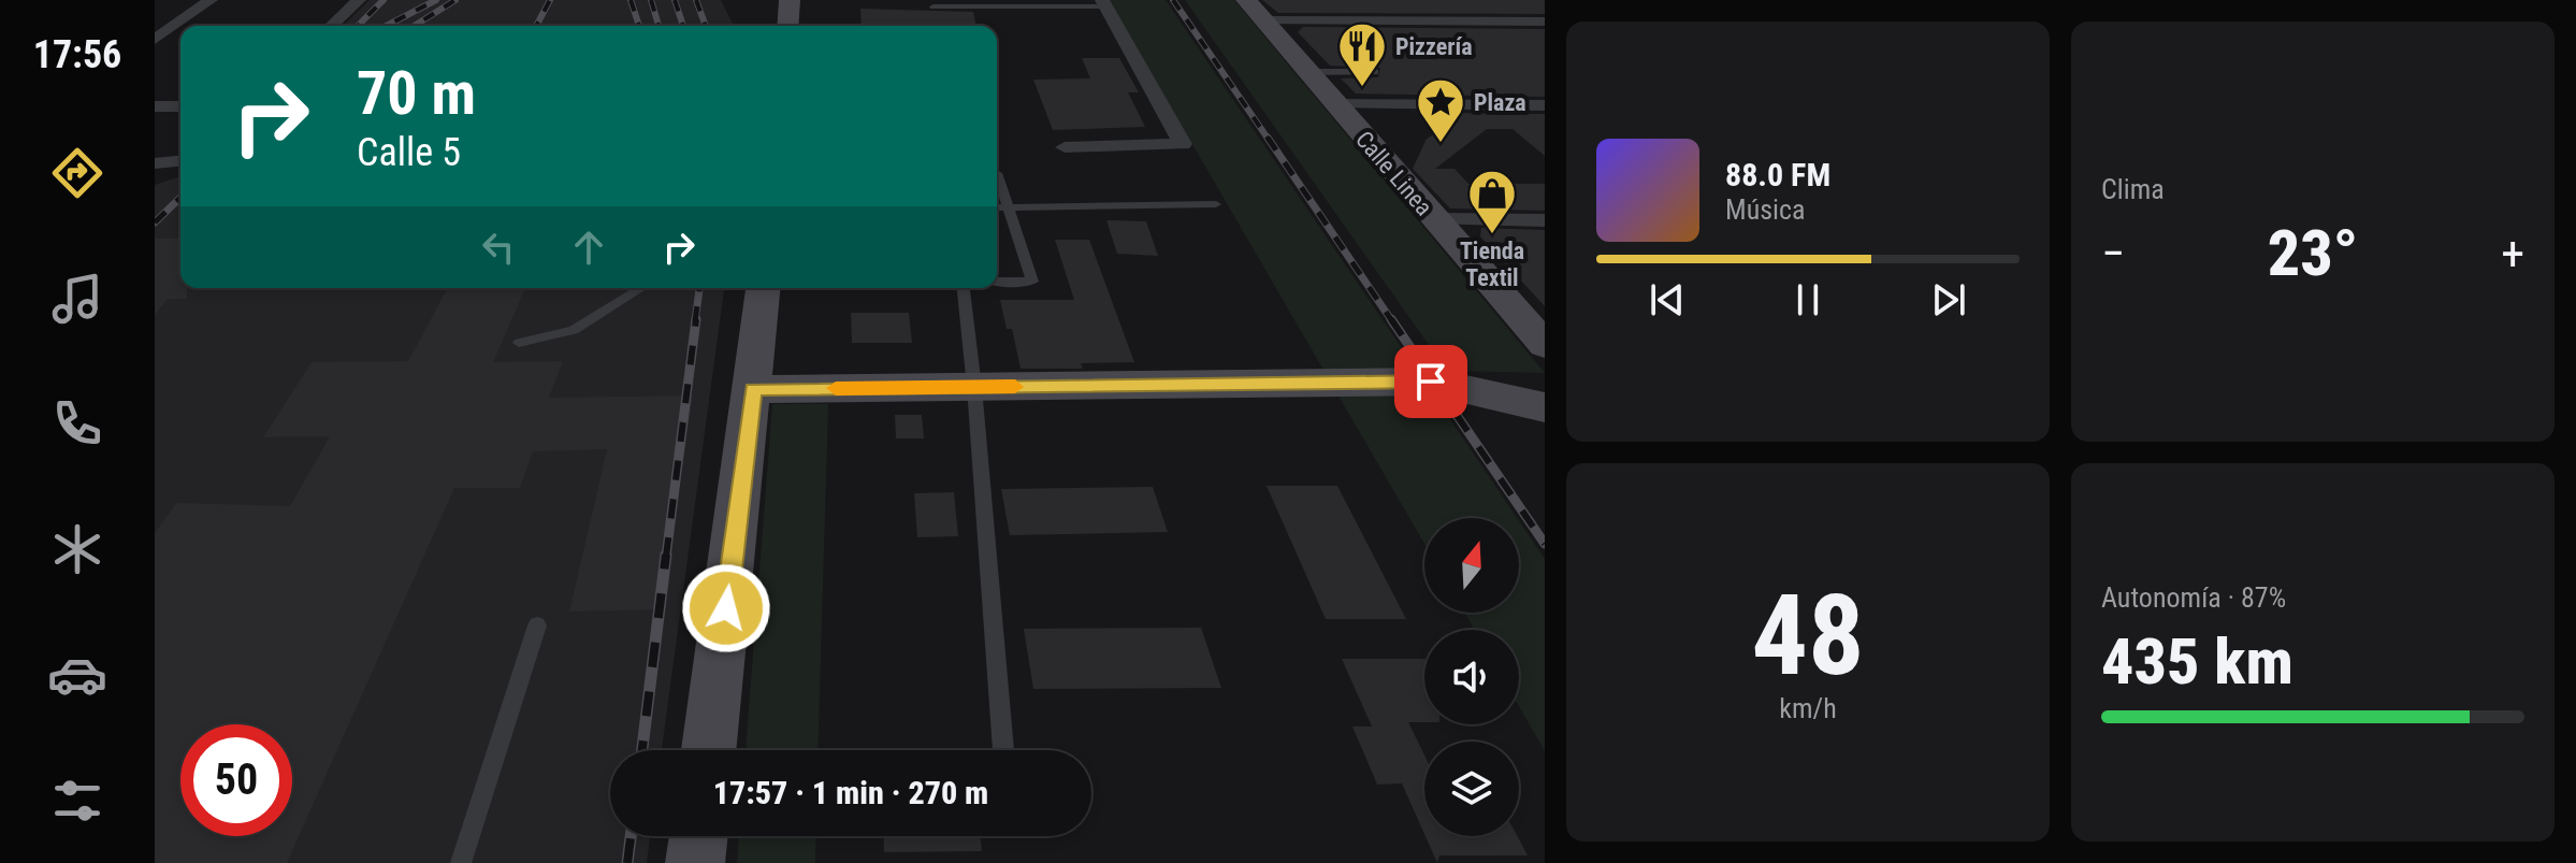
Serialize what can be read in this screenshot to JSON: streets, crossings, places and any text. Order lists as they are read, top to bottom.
{
  "streets": {
    "main road": ["Calle Linea"]
  },
  "places": {
    "restaurant": ["Pizzería"],
    "place": ["Plaza"],
    "shop": ["Tienda Textil"]
  },
  "north": "top",
  "page": {
    "tabs": "17:56",
    "tile": [
      "Clima",
      ["48", "km/h"],
      ["Autonomía · 87%", "435 km"]
    ],
    "turn": ["70 m", "Calle 5"],
    "song": ["88.0 FM", "Música"],
    "heat": ["−", "23°", "+"],
    "limit": "50",
    "trip": "17:57 · 1 min · 270 m"
  }
}
